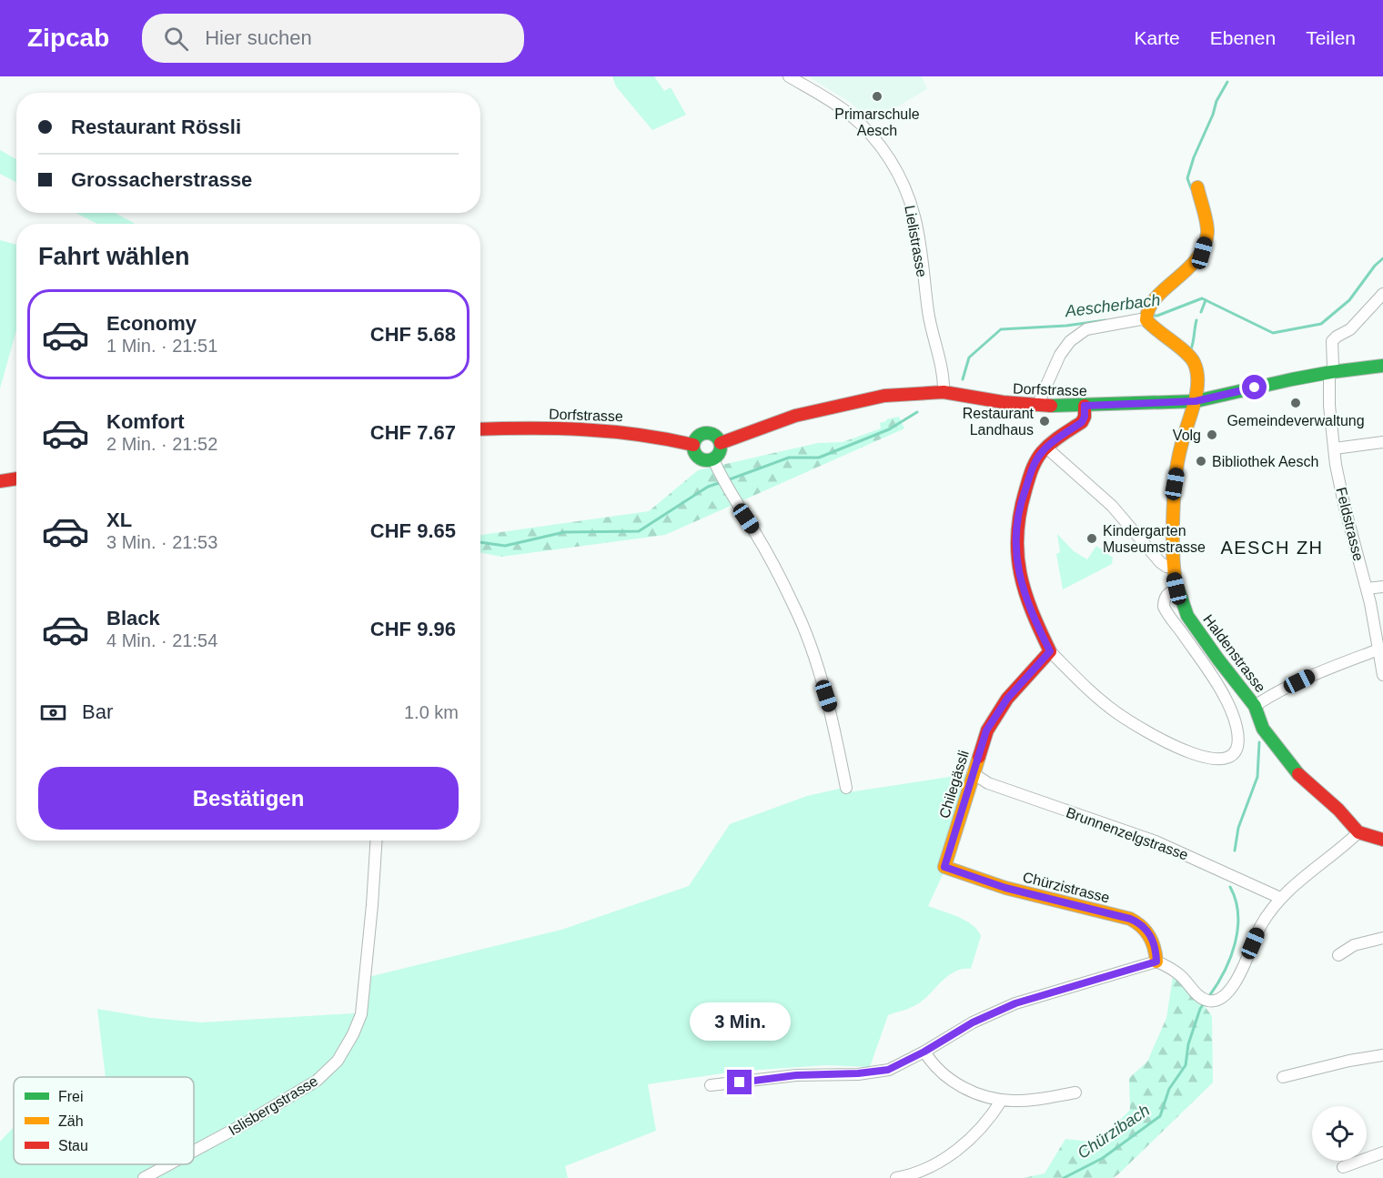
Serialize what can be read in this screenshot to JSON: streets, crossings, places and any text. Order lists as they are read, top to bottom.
{
  "streets": {
    "street": [
      "Lielistrasse",
      "Dorfstrasse",
      "Feldstrasse",
      "Haldenstrasse",
      "Chilegässli",
      "Brunnenzelgstrasse",
      "Chürzistrasse",
      "Islisbergstrasse"
    ]
  },
  "crossings": [
    ["Lielistrasse", "Dorfstrasse"],
    ["Dorfstrasse", "Feldstrasse"],
    ["Dorfstrasse", "Haldenstrasse"],
    ["Chilegässli", "Brunnenzelgstrasse"],
    ["Chilegässli", "Chürzistrasse"]
  ],
  "districts": ["AESCH ZH"],
  "water": ["Aescherbach", "Chürzibach"],
  "places": [
    "Primarschule Aesch",
    "Gemeindeverwaltung",
    "Restaurant Landhaus",
    "Volg",
    "Bibliothek Aesch",
    "Kindergarten Museumstrasse"
  ],
  "legend": ["Frei", "Zäh", "Stau"],
  "page": {
    "header": "Zipcab",
    "search": "Hier suchen",
    "nav": ["Karte", "Ebenen", "Teilen"],
    "banner": ["Restaurant Rössli", "Grossacherstrasse"],
    "heading": "Fahrt wählen",
    "list": [
      {
        "name": "Economy",
        "note": "1 Min. · 21:51",
        "value": "CHF 5.68"
      },
      {
        "name": "Komfort",
        "note": "2 Min. · 21:52",
        "value": "CHF 7.67"
      },
      {
        "name": "XL",
        "note": "3 Min. · 21:53",
        "value": "CHF 9.65"
      },
      {
        "name": "Black",
        "note": "4 Min. · 21:54",
        "value": "CHF 9.96"
      }
    ],
    "pay": ["Bar", "1.0 km"],
    "buttons": "Bestätigen",
    "bubble": "3 Min."
  }
}
